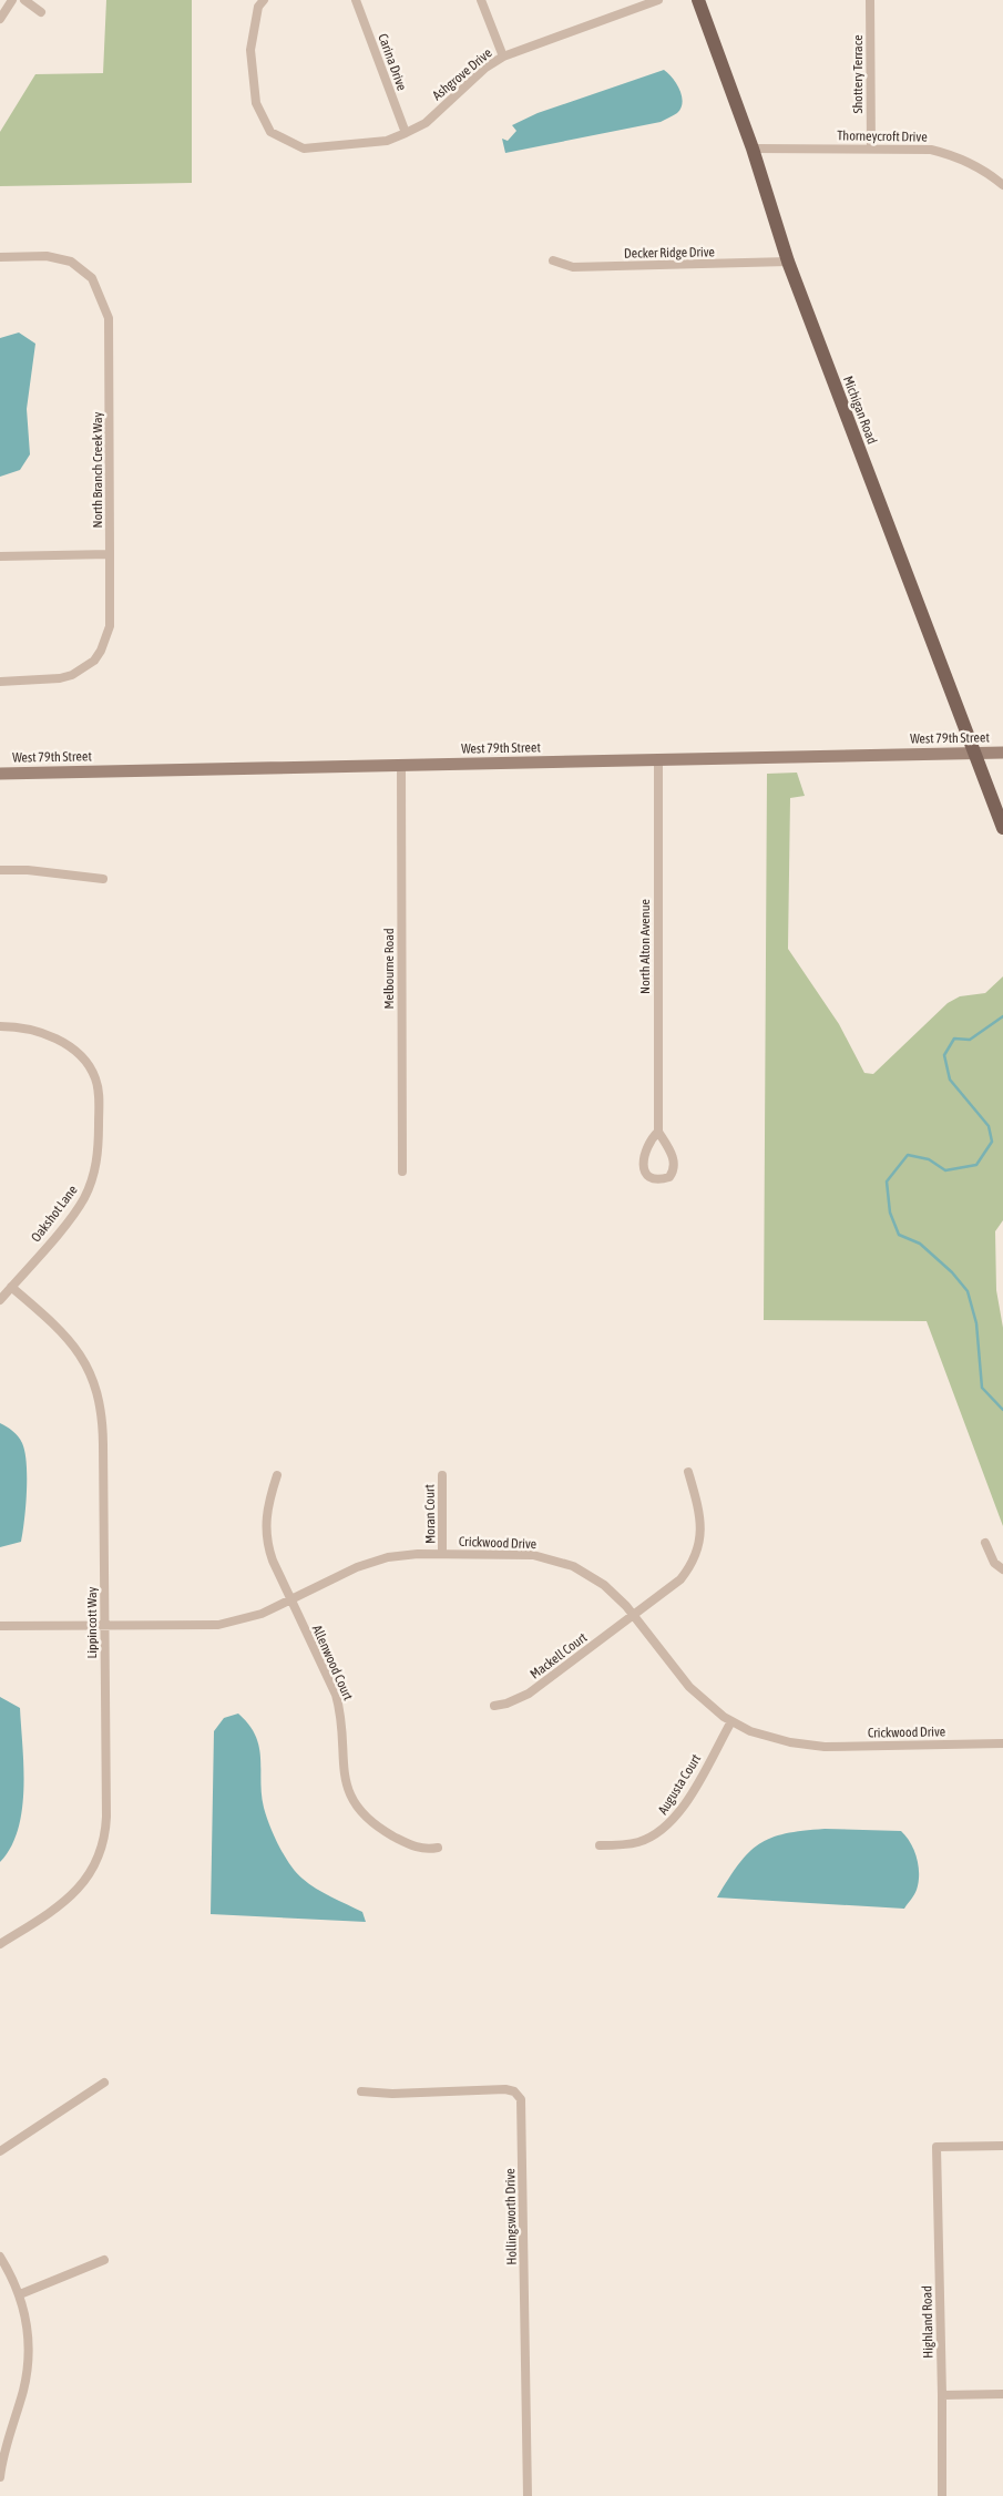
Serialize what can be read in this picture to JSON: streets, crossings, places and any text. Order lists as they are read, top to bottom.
{
  "streets": {
    "main road": ["Michigan Road", "West 79th Street"],
    "street": [
      "Carina Drive",
      "Ashgrove Drive",
      "Shottery Terrace",
      "Thorneycroft Drive",
      "Decker Ridge Drive",
      "North Branch Creek Way",
      "North Alton Avenue",
      "Melbourne Road",
      "Oakshot Lane",
      "Moran Court",
      "Crickwood Drive",
      "Lippincott Way",
      "Mackell Court",
      "Allenwood Court",
      "Augusta Court",
      "Hollingsworth Drive",
      "Highland Road"
    ]
  },
  "crossings": [
    ["Carina Drive", "Ashgrove Drive"],
    ["Shottery Terrace", "Thorneycroft Drive"],
    ["Thorneycroft Drive", "Michigan Road"],
    ["Decker Ridge Drive", "Michigan Road"],
    ["Michigan Road", "West 79th Street"],
    ["West 79th Street", "North Alton Avenue"],
    ["West 79th Street", "Melbourne Road"],
    ["Oakshot Lane", "Lippincott Way"],
    ["Moran Court", "Crickwood Drive"],
    ["Crickwood Drive", "Lippincott Way"],
    ["Crickwood Drive", "Mackell Court"],
    ["Crickwood Drive", "Allenwood Court"],
    ["Crickwood Drive", "Augusta Court"]
  ]
}
